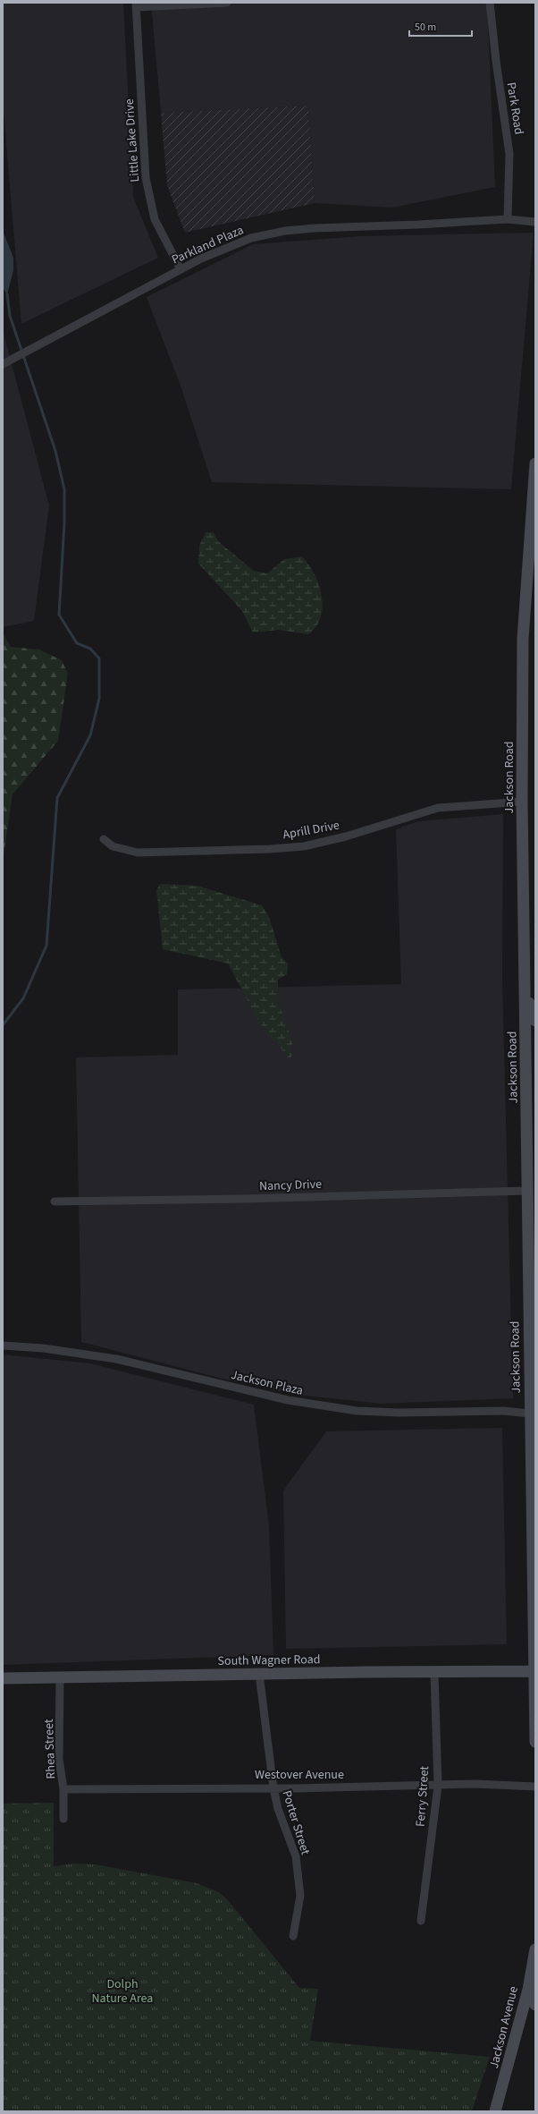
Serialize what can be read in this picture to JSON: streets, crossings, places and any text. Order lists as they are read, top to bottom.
{
  "streets": {
    "main road": ["Jackson Road", "South Wagner Road", "Jackson Avenue"],
    "street": [
      "Park Road",
      "Little Lake Drive",
      "Parkland Plaza",
      "Aprill Drive",
      "Nancy Drive",
      "Jackson Plaza",
      "Rhea Street",
      "Westover Avenue",
      "Ferry Street",
      "Porter Street"
    ]
  },
  "crossings": [
    ["Park Road", "Parkland Plaza"],
    ["Little Lake Drive", "Parkland Plaza"],
    ["Jackson Road", "Aprill Drive"],
    ["Jackson Road", "Nancy Drive"],
    ["Jackson Road", "Jackson Plaza"],
    ["Jackson Road", "South Wagner Road"],
    ["South Wagner Road", "Rhea Street"],
    ["South Wagner Road", "Ferry Street"],
    ["South Wagner Road", "Porter Street"],
    ["Rhea Street", "Westover Avenue"],
    ["Westover Avenue", "Ferry Street"],
    ["Westover Avenue", "Porter Street"]
  ],
  "parks": ["Dolph Nature Area"],
  "scale_bar": "50 m"
}
